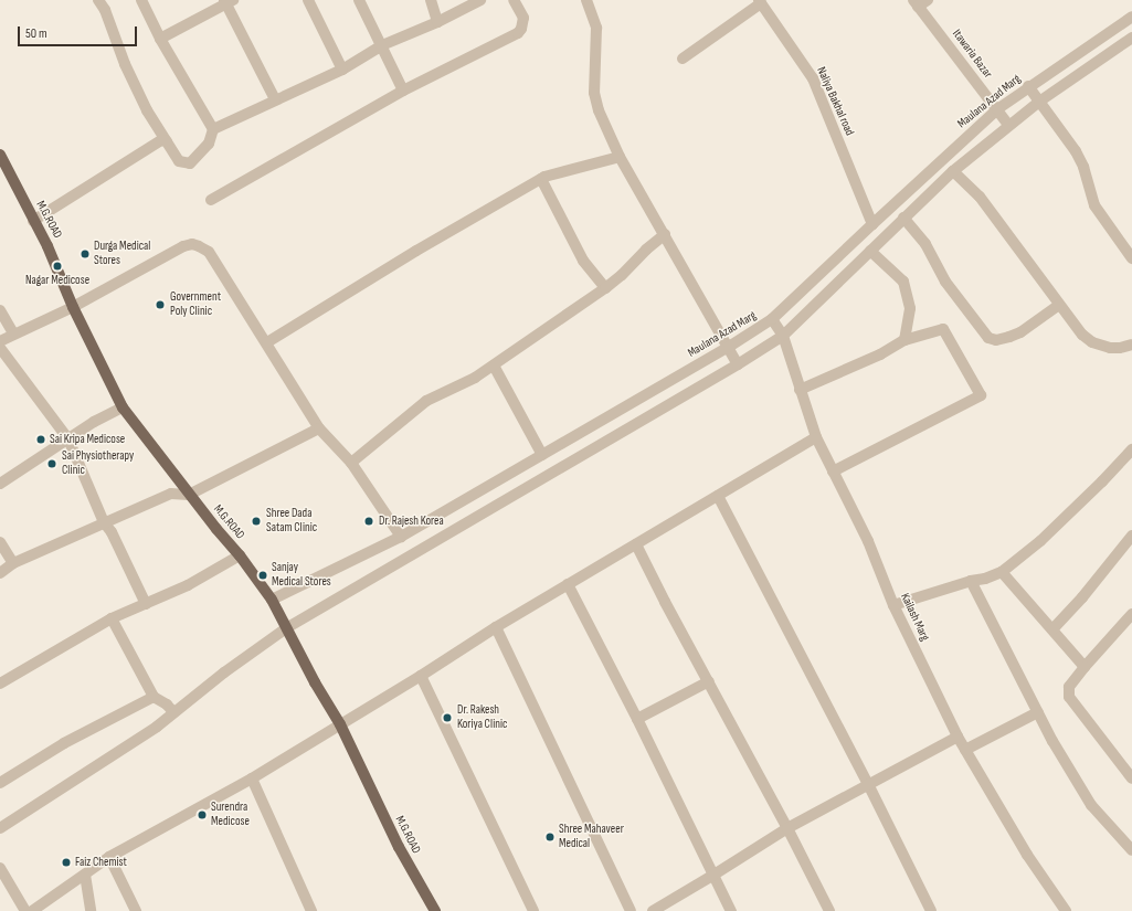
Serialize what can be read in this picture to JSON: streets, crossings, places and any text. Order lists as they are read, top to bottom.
{
  "streets": {
    "main road": ["M.G.ROAD"],
    "street": [
      "Itawaria Bazar",
      "Naliya Bakhal road",
      "Maulana Azad Marg",
      "Kailash Marg"
    ]
  },
  "crossings": [
    ["Itawaria Bazar", "Maulana Azad Marg"],
    ["Naliya Bakhal road", "Maulana Azad Marg"],
    ["Maulana Azad Marg", "M.G.ROAD"],
    ["Maulana Azad Marg", "Kailash Marg"]
  ],
  "places": [
    "Durga Medical Stores",
    "Nagar Medicose",
    "Government Poly Clinic",
    "Sai Kripa Medicose",
    "Sai Physiotherapy Clinic",
    "Shree Dada Satam Clinic",
    "Dr. Rajesh Korea",
    "Sanjay Medical Stores",
    "Dr. Rakesh Koriya Clinic",
    "Surendra Medicose",
    "Shree Mahaveer Medical",
    "Faiz Chemist"
  ],
  "scale_bar": "50 m"
}
